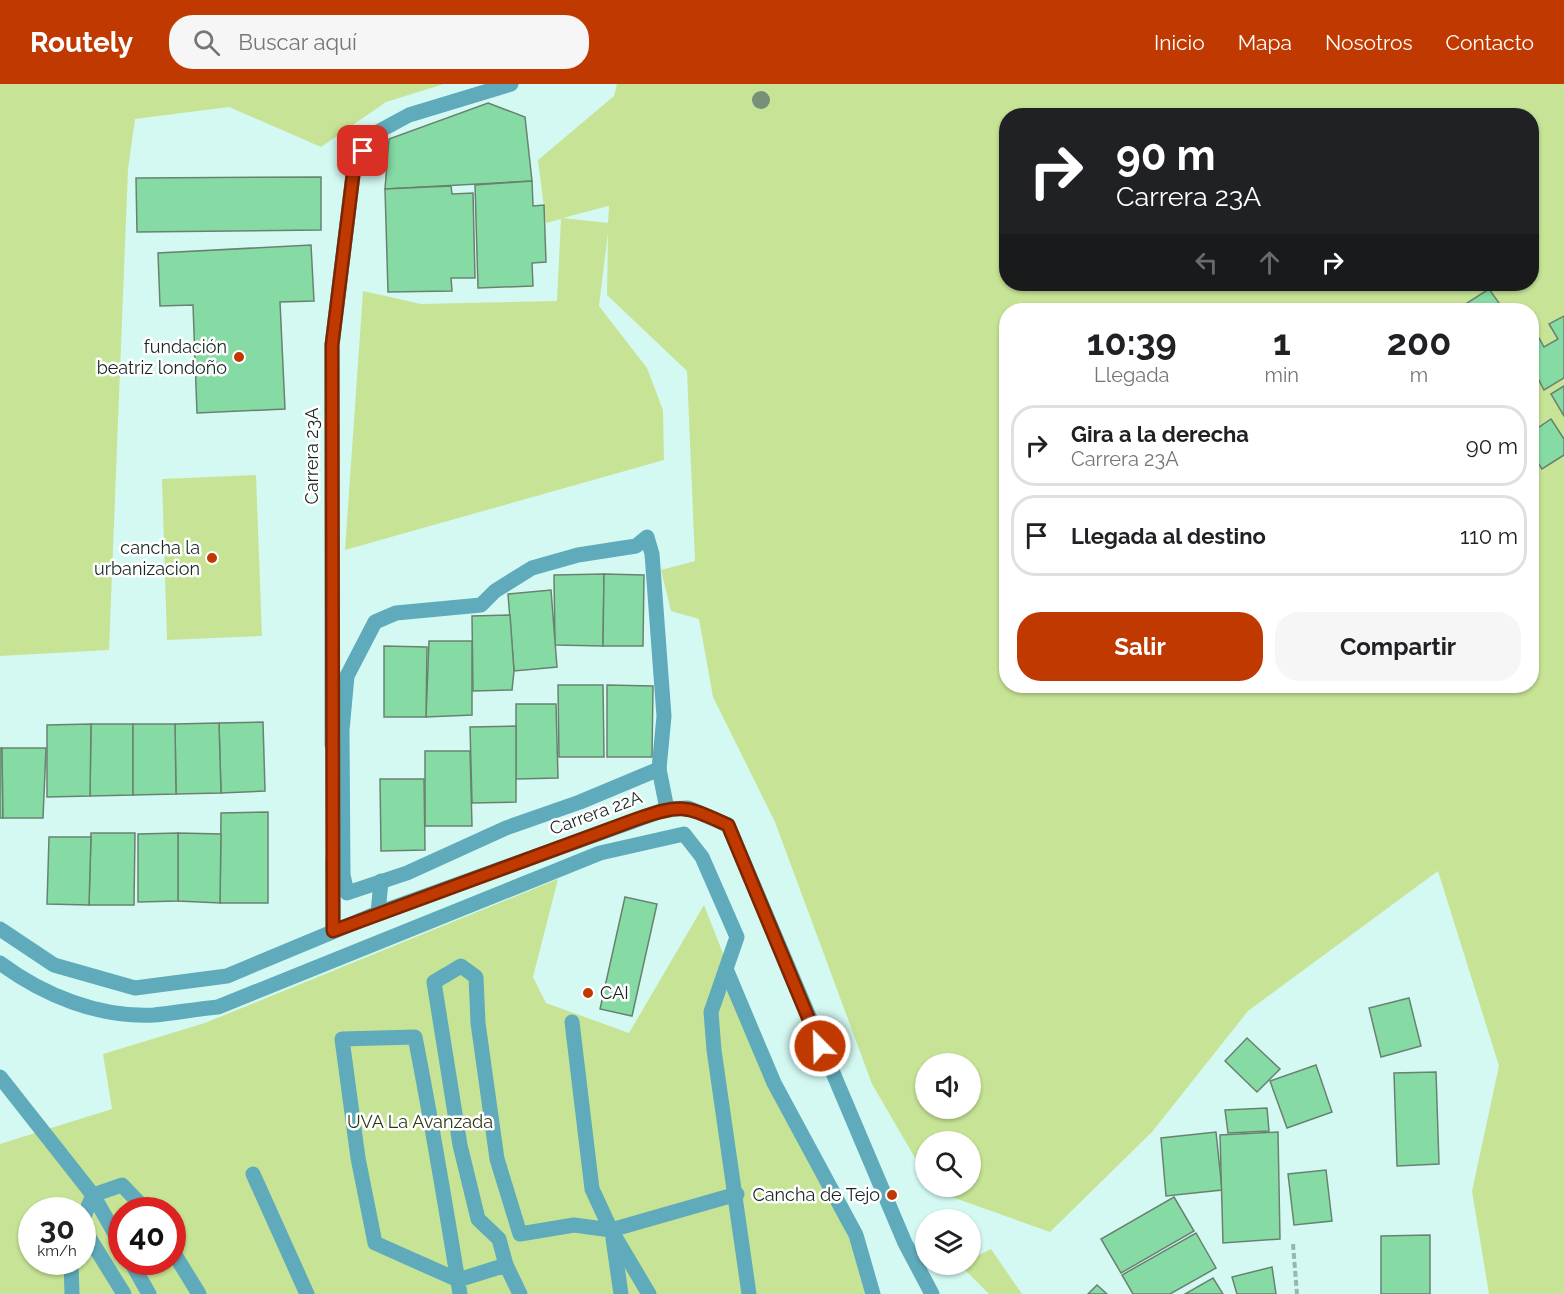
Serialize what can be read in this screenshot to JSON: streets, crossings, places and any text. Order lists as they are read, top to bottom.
{
  "streets": {
    "street": ["Carrera 23A", "Carrera 22A"]
  },
  "crossings": [
    ["Carrera 23A", "Carrera 22A"]
  ],
  "parks": ["UVA La Avanzada"],
  "places": [
    "fundación beatriz londoño",
    "cancha la urbanizacion",
    "CAI",
    "Cancha de Tejo"
  ],
  "page": {
    "header": "Routely",
    "search": "Buscar aquí",
    "nav": [
      "Inicio",
      "Mapa",
      "Nosotros",
      "Contacto"
    ],
    "turn": ["90 m", "Carrera 23A"],
    "eta": [
      "10:39",
      "Llegada",
      "1",
      "min",
      "200",
      "m"
    ],
    "list": [
      {
        "name": "Gira a la derecha",
        "note": "Carrera 23A",
        "value": "90 m"
      },
      {
        "name": "Llegada al destino",
        "value": "110 m"
      }
    ],
    "buttons": ["Salir", "Compartir"],
    "speed": "30 km/h",
    "limit": "40"
  }
}
